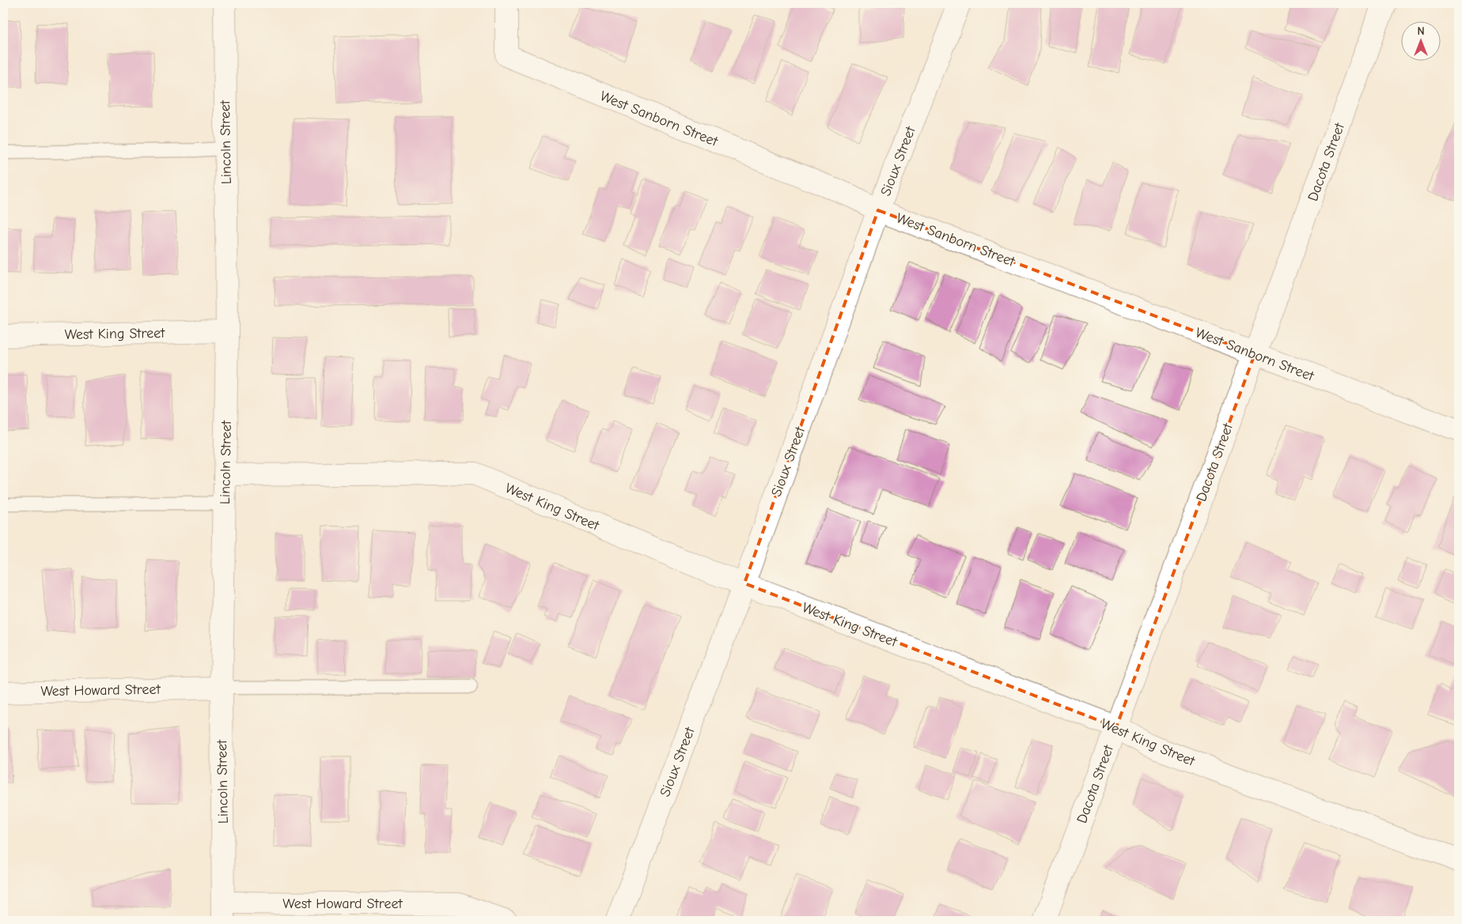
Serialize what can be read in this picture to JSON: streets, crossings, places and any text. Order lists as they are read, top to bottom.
{
  "streets": {
    "street": [
      "West Sanborn Street",
      "Lincoln Street",
      "Sioux Street",
      "Dacota Street",
      "West King Street",
      "West Howard Street"
    ]
  },
  "crossings": [
    ["West Sanborn Street", "Sioux Street"],
    ["West Sanborn Street", "Dacota Street"],
    ["Lincoln Street", "West King Street"],
    ["Lincoln Street", "West Howard Street"],
    ["Sioux Street", "West King Street"],
    ["Dacota Street", "West King Street"]
  ],
  "north": "top"
}
